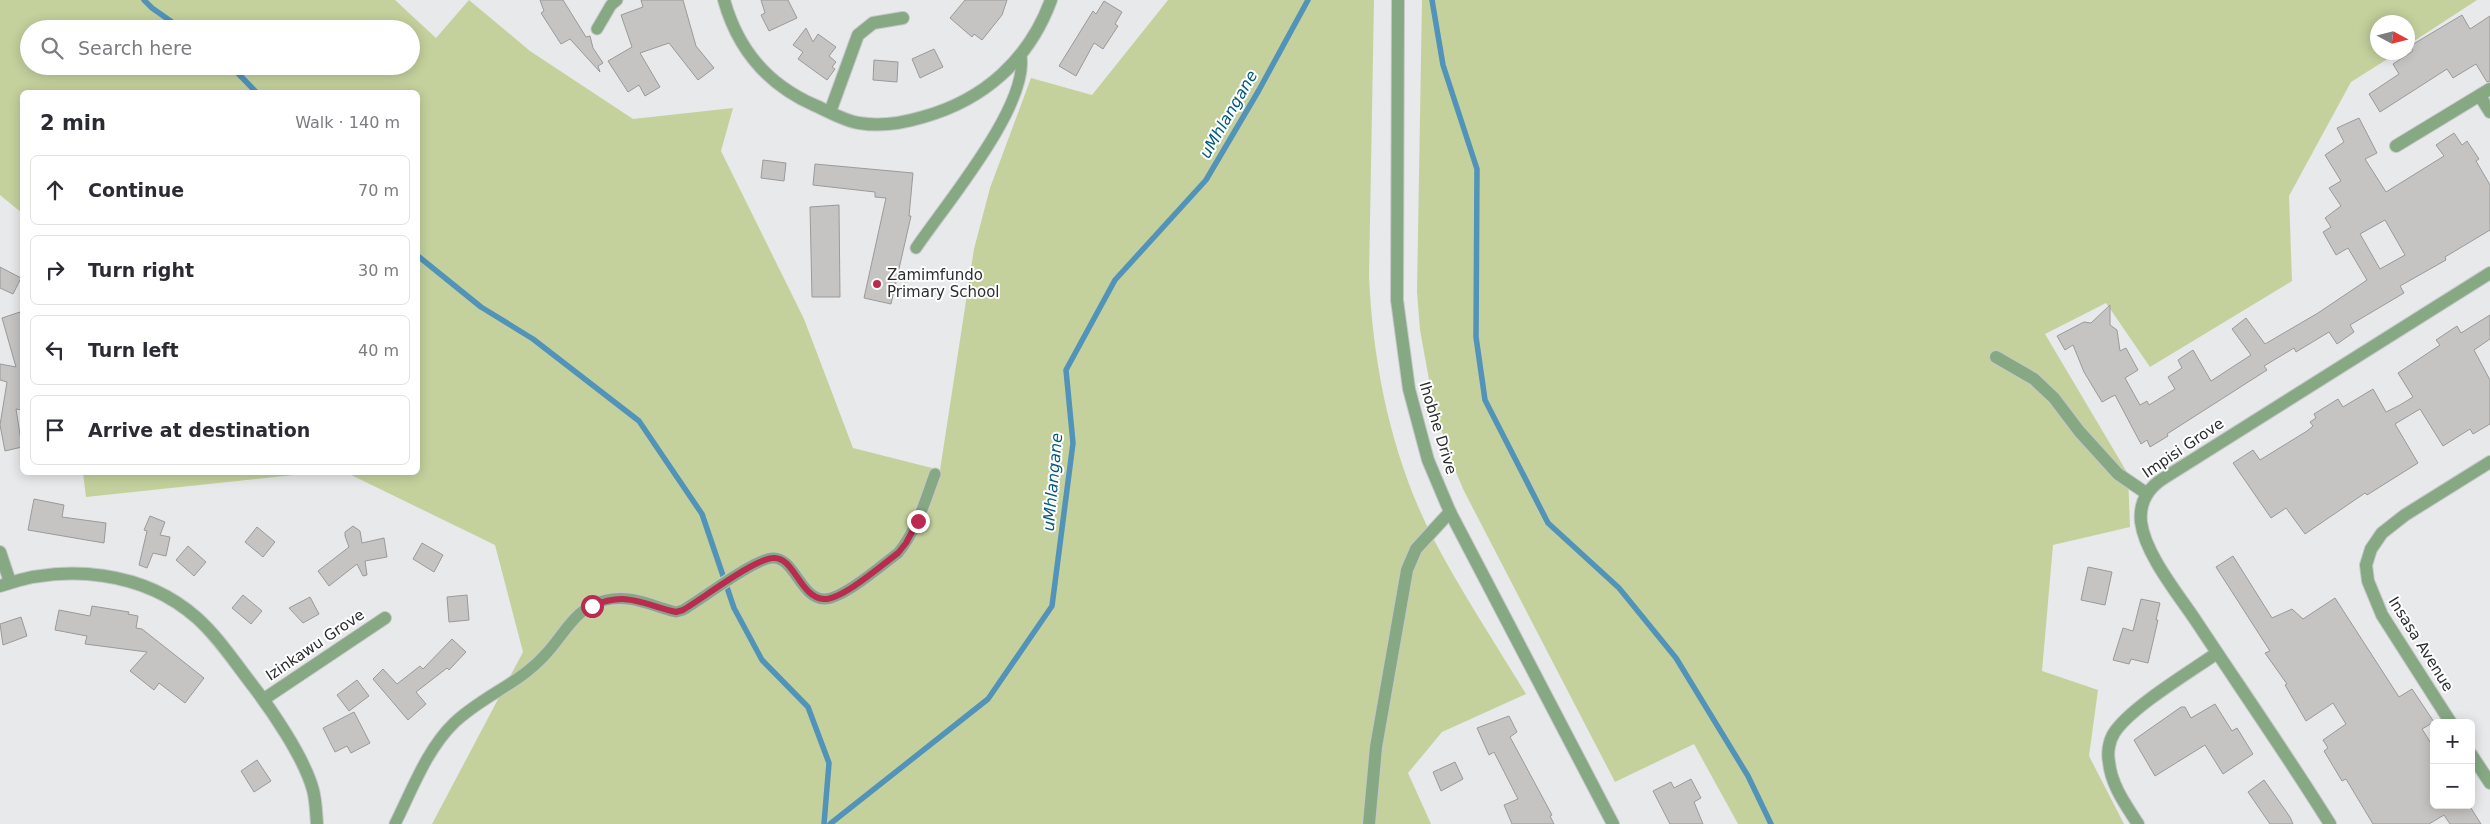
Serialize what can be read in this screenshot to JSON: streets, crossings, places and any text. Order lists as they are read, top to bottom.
{
  "streets": {
    "street": [
      "Ihobhe Drive",
      "Impisi Grove",
      "Insasa Avenue",
      "Izinkawu Grove"
    ]
  },
  "water": ["uMhlangane"],
  "places": ["Zamimfundo Primary School"],
  "north": "right",
  "page": {
    "search": "Search here",
    "heading": ["2 min", "Walk · 140 m"],
    "list": [
      ["Continue", "70 m"],
      ["Turn right", "30 m"],
      ["Turn left", "40 m"],
      "Arrive at destination"
    ],
    "map_buttons": ["+", "−"]
  }
}
